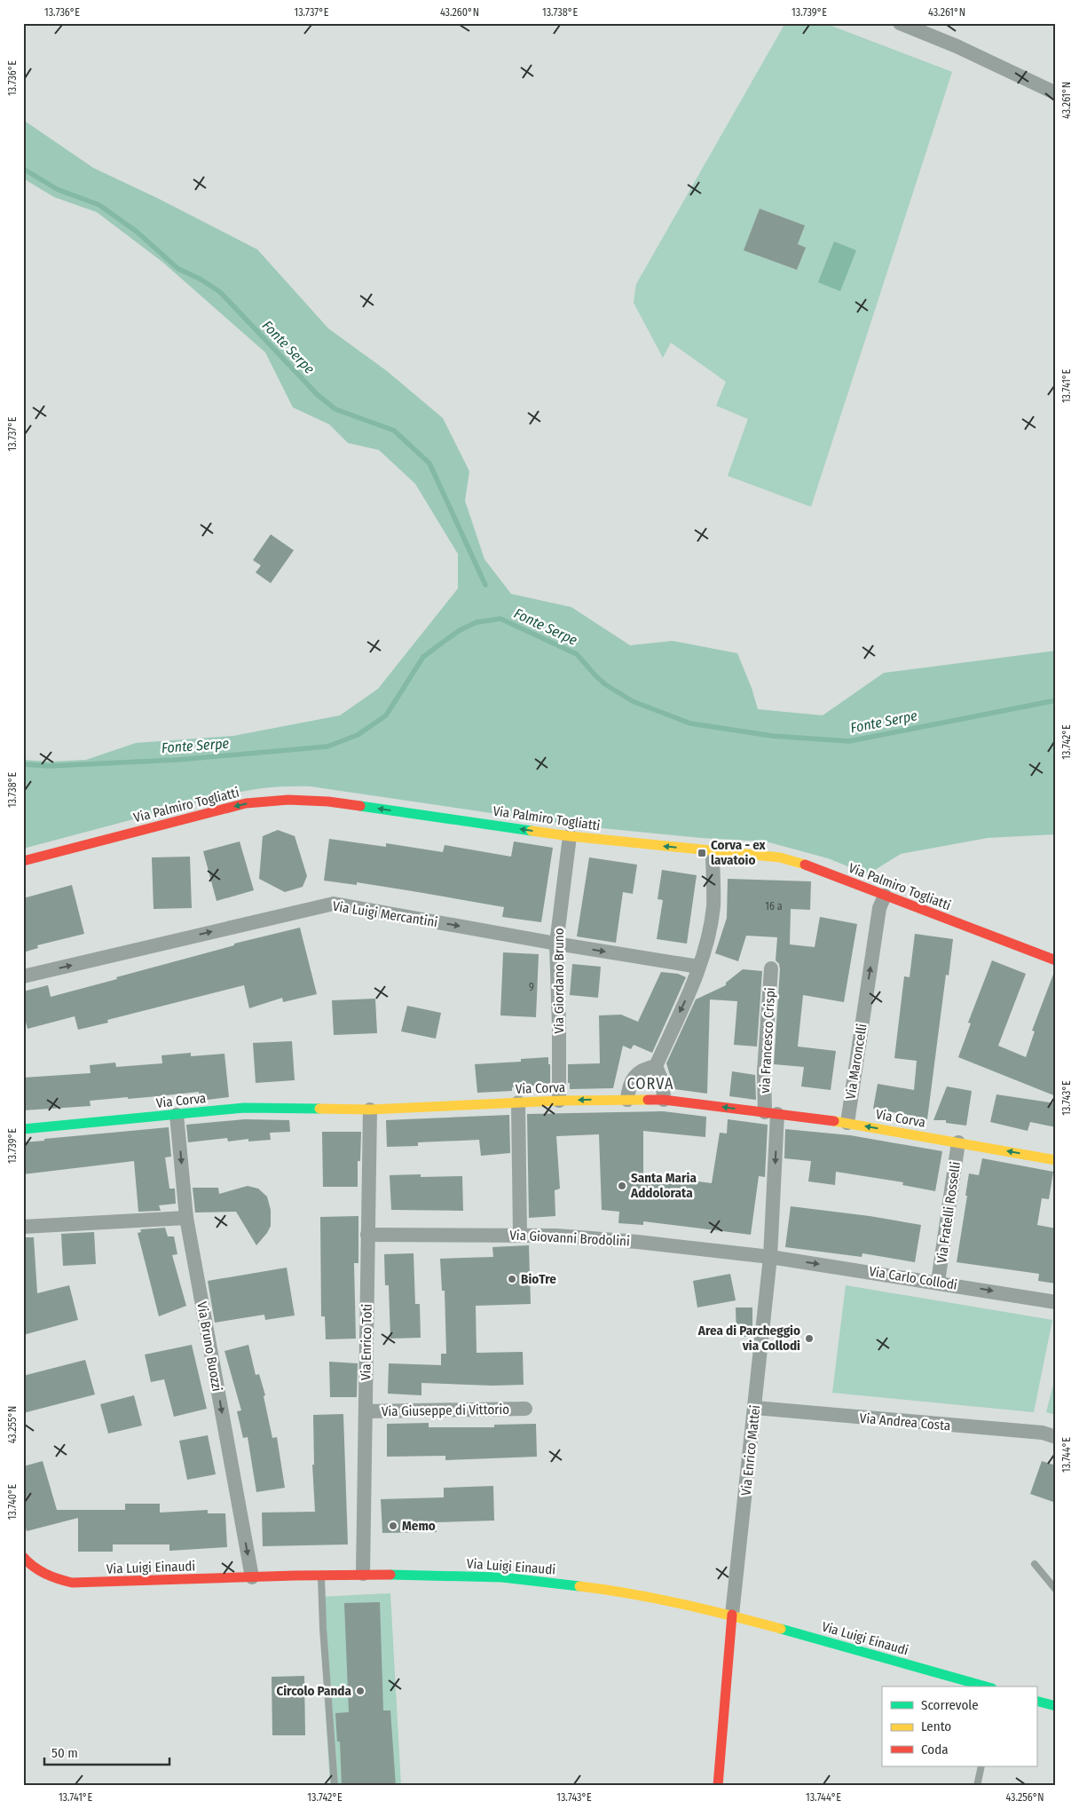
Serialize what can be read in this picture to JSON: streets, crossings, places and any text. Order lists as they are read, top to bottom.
{
  "streets": {
    "street": [
      "Via Palmiro Togliatti",
      "Via Luigi Mercantini",
      "Via Giordano Bruno",
      "via Francesco Crispi",
      "Via Maroncelli",
      "Via Corva",
      "Via Fratelli Rosselli",
      "Via Giovanni Brodolini",
      "Via Carlo Collodi",
      "Via Enrico Toti",
      "Via Bruno Buozzi",
      "Via Giuseppe di Vittorio",
      "Via Andrea Costa",
      "Via Enrico Mattei",
      "Via Luigi Einaudi"
    ]
  },
  "crossings": [
    ["Via Palmiro Togliatti", "Via Giordano Bruno"],
    ["Via Palmiro Togliatti", "Via Maroncelli"],
    ["Via Luigi Mercantini", "Via Giordano Bruno"],
    ["Via Giordano Bruno", "Via Corva"],
    ["via Francesco Crispi", "Via Corva"],
    ["via Francesco Crispi", "Via Enrico Mattei"],
    ["Via Maroncelli", "Via Corva"],
    ["Via Corva", "Via Fratelli Rosselli"],
    ["Via Corva", "Via Enrico Toti"],
    ["Via Corva", "Via Bruno Buozzi"],
    ["Via Corva", "Via Enrico Mattei"],
    ["Via Fratelli Rosselli", "Via Carlo Collodi"],
    ["Via Giovanni Brodolini", "Via Carlo Collodi"],
    ["Via Giovanni Brodolini", "Via Enrico Toti"],
    ["Via Giovanni Brodolini", "Via Enrico Mattei"],
    ["Via Carlo Collodi", "Via Enrico Mattei"],
    ["Via Enrico Toti", "Via Giuseppe di Vittorio"],
    ["Via Enrico Toti", "Via Luigi Einaudi"],
    ["Via Bruno Buozzi", "Via Luigi Einaudi"],
    ["Via Andrea Costa", "Via Enrico Mattei"],
    ["Via Enrico Mattei", "Via Luigi Einaudi"]
  ],
  "one_way": [
    "Via Palmiro Togliatti",
    "Via Luigi Mercantini",
    "Via Maroncelli",
    "Via Corva",
    "Via Carlo Collodi",
    "Via Bruno Buozzi"
  ],
  "districts": ["CORVA"],
  "water": ["Fonte Serpe"],
  "places": {
    "transit": ["Corva - ex lavatoio"],
    "other": [
      "Santa Maria Addolorata",
      "BioTre",
      "Area di Parcheggio via Collodi",
      "Memo",
      "Circolo Panda"
    ]
  },
  "house_numbers": ["16 a", "9"],
  "legend": ["Scorrevole", "Lento", "Coda"],
  "scale_bar": "50 m",
  "coordinates": [
    "13.736°E",
    "13.737°E",
    "43.260°N",
    "13.738°E",
    "13.739°E",
    "43.261°N",
    "13.741°E",
    "13.742°E",
    "13.743°E",
    "43.255°N",
    "13.744°E",
    "13.740°E",
    "43.256°N"
  ]
}
